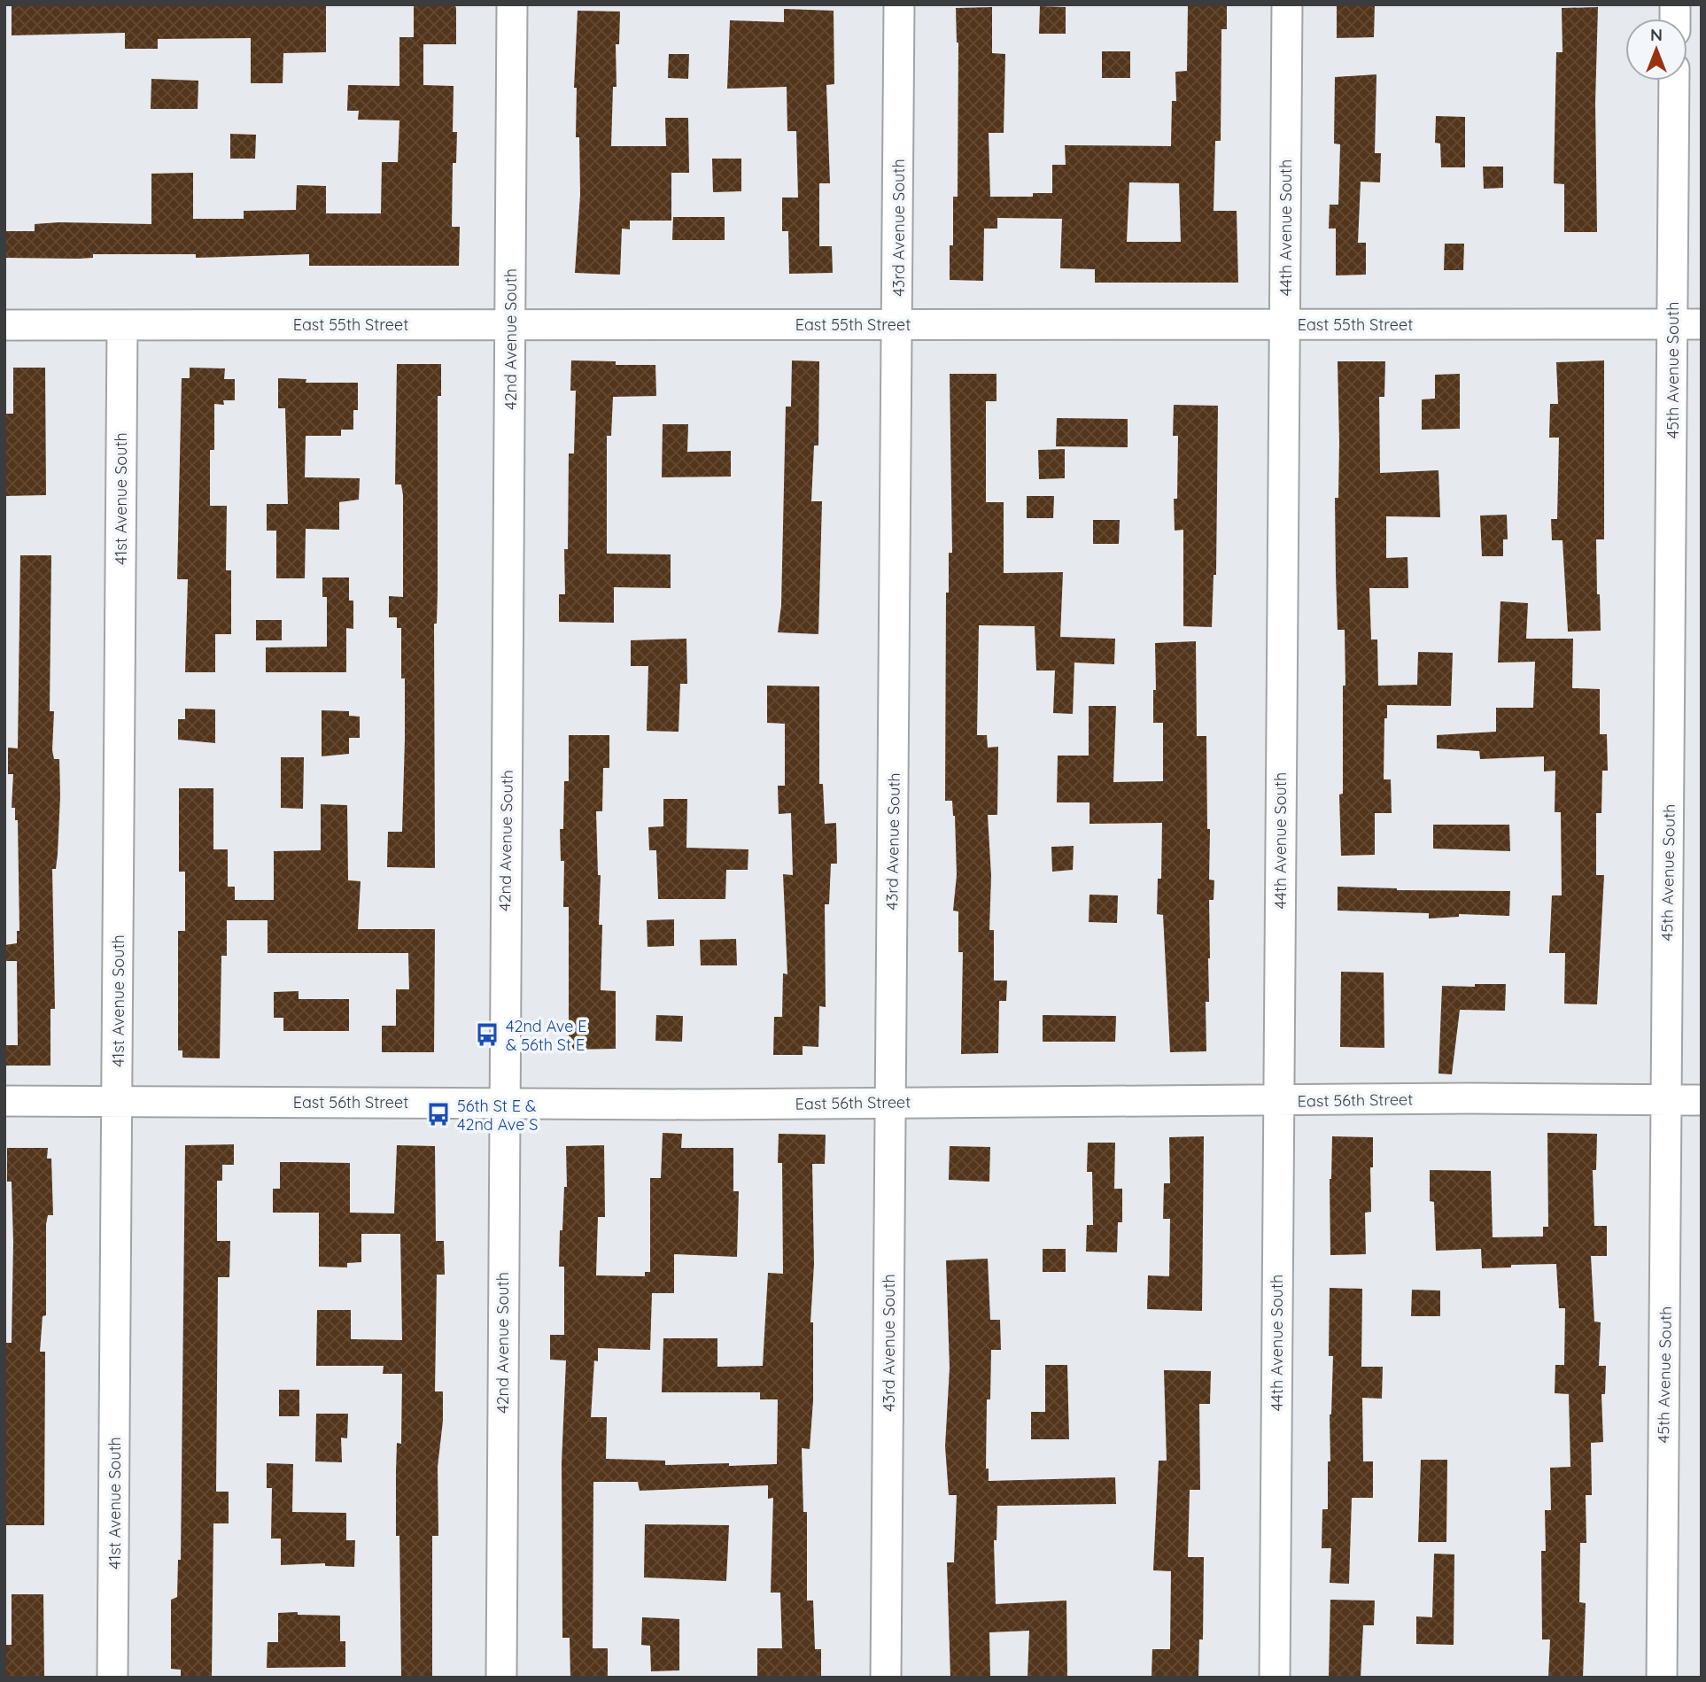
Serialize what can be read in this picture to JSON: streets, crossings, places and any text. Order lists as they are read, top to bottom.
{
  "streets": {
    "street": [
      "43rd Avenue South",
      "44th Avenue South",
      "East 55th Street",
      "42nd Avenue South",
      "45th Avenue South",
      "41st Avenue South",
      "East 56th Street"
    ]
  },
  "crossings": [
    ["43rd Avenue South", "East 55th Street"],
    ["43rd Avenue South", "East 56th Street"],
    ["44th Avenue South", "East 55th Street"],
    ["44th Avenue South", "East 56th Street"],
    ["East 55th Street", "42nd Avenue South"],
    ["East 55th Street", "45th Avenue South"],
    ["East 55th Street", "41st Avenue South"],
    ["42nd Avenue South", "East 56th Street"],
    ["45th Avenue South", "East 56th Street"],
    ["41st Avenue South", "East 56th Street"]
  ],
  "places": {
    "bus stop": ["42nd Ave E & 56th St E", "56th St E & 42nd Ave S"]
  },
  "north": "top"
}
